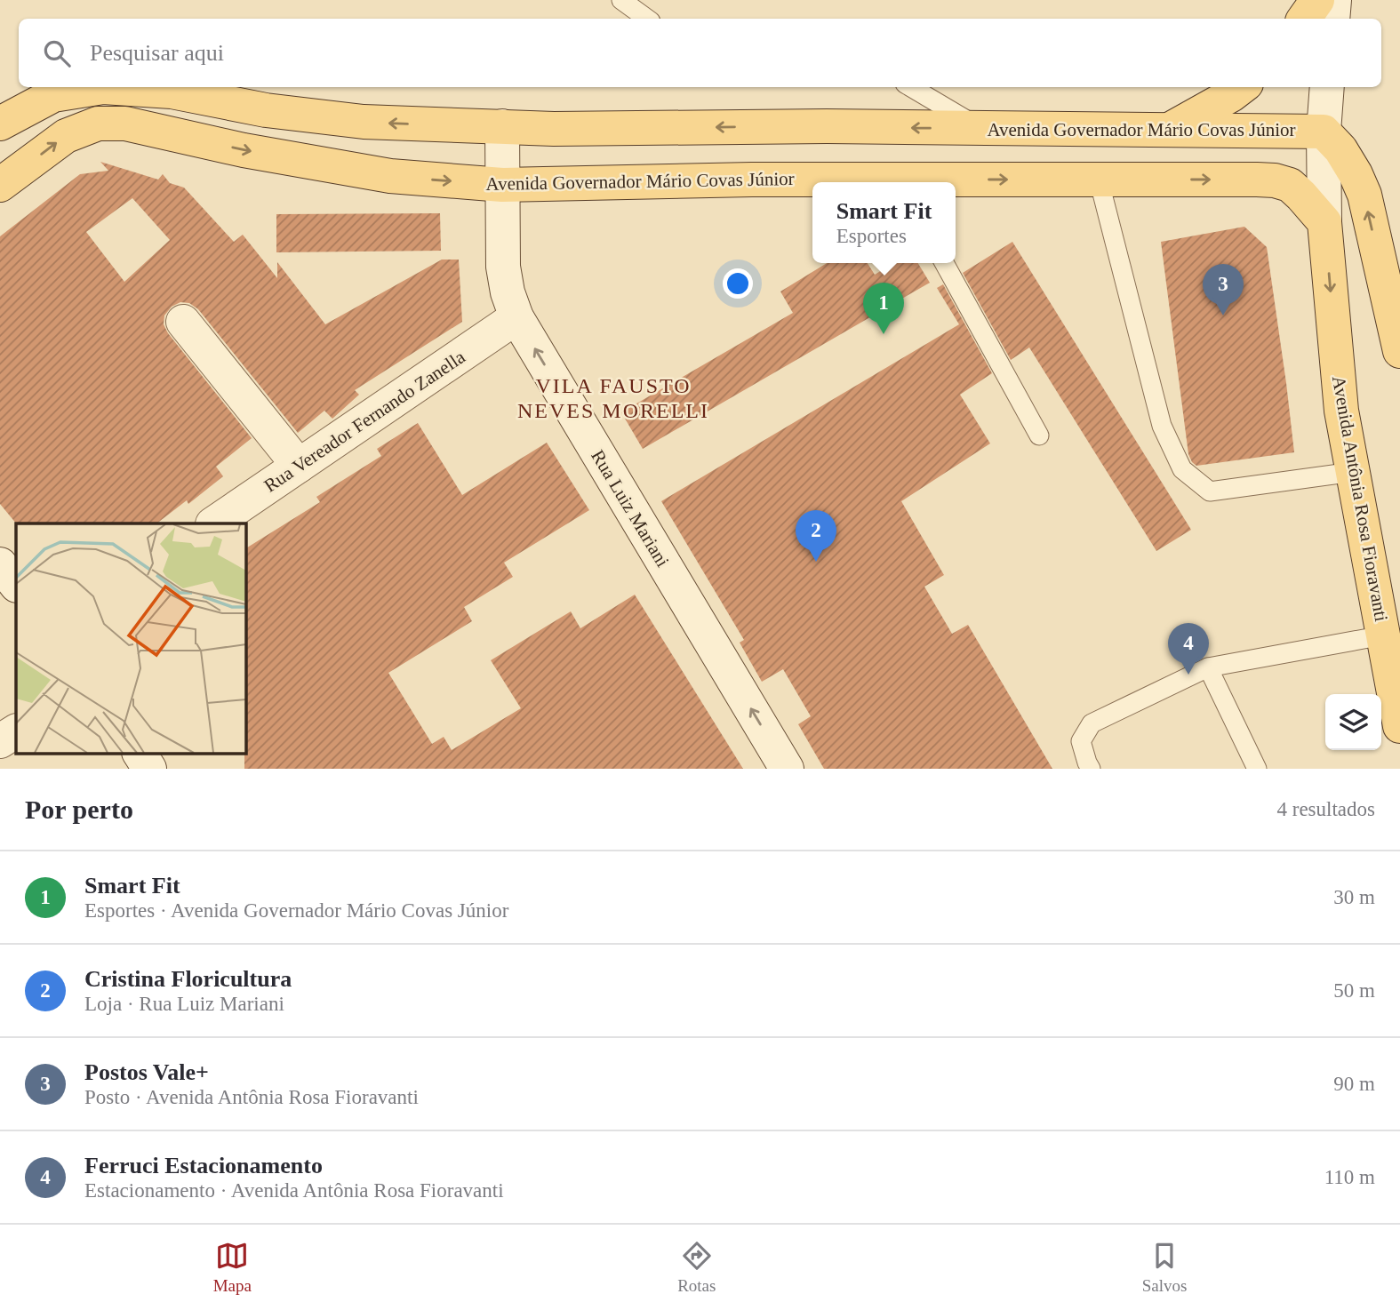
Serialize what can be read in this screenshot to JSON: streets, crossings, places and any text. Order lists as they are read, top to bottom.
{
  "streets": {
    "main road": [
      "Avenida Governador Mário Covas Júnior",
      "Rua Vereador Fernando Zanella",
      "Avenida Antônia Rosa Fioravanti",
      "Rua Luiz Mariani"
    ]
  },
  "crossings": [
    ["Avenida Governador Mário Covas Júnior", "Avenida Antônia Rosa Fioravanti"],
    ["Avenida Governador Mário Covas Júnior", "Rua Luiz Mariani"],
    ["Rua Vereador Fernando Zanella", "Rua Luiz Mariani"]
  ],
  "one_way": ["Rua Luiz Mariani"],
  "districts": ["VILA FAUSTO NEVES MORELLI"],
  "page": {
    "search": "Pesquisar aqui",
    "popup": ["Smart Fit", "Esportes"],
    "pins": [
      "3",
      "1",
      "2",
      "4"
    ],
    "heading": ["Por perto", "4 resultados"],
    "list": [
      {
        "mark": "1",
        "name": "Smart Fit",
        "note": "Esportes · Avenida Governador Mário Covas Júnior",
        "value": "30 m"
      },
      {
        "mark": "2",
        "name": "Cristina Floricultura",
        "note": "Loja · Rua Luiz Mariani",
        "value": "50 m"
      },
      {
        "mark": "3",
        "name": "Postos Vale+",
        "note": "Posto · Avenida Antônia Rosa Fioravanti",
        "value": "90 m"
      },
      {
        "mark": "4",
        "name": "Ferruci Estacionamento",
        "note": "Estacionamento · Avenida Antônia Rosa Fioravanti",
        "value": "110 m"
      }
    ],
    "nav": ["Mapa", "Rotas", "Salvos"]
  }
}
